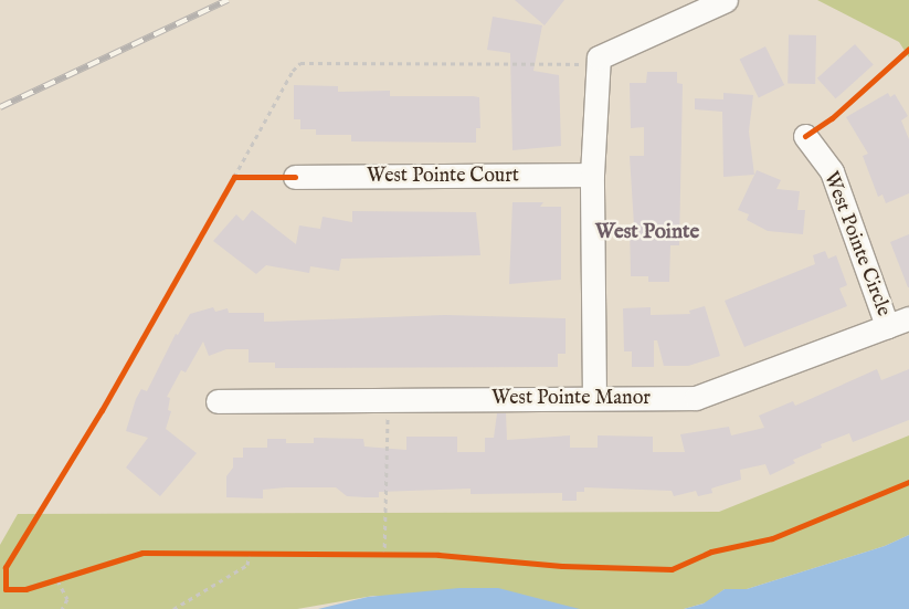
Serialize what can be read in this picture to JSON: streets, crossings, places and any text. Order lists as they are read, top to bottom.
{
  "streets": {
    "street": ["West Pointe Court", "West Pointe Circle", "West Pointe Manor"]
  },
  "crossings": [
    ["West Pointe Circle", "West Pointe Manor"]
  ],
  "districts": ["West Pointe"]
}
